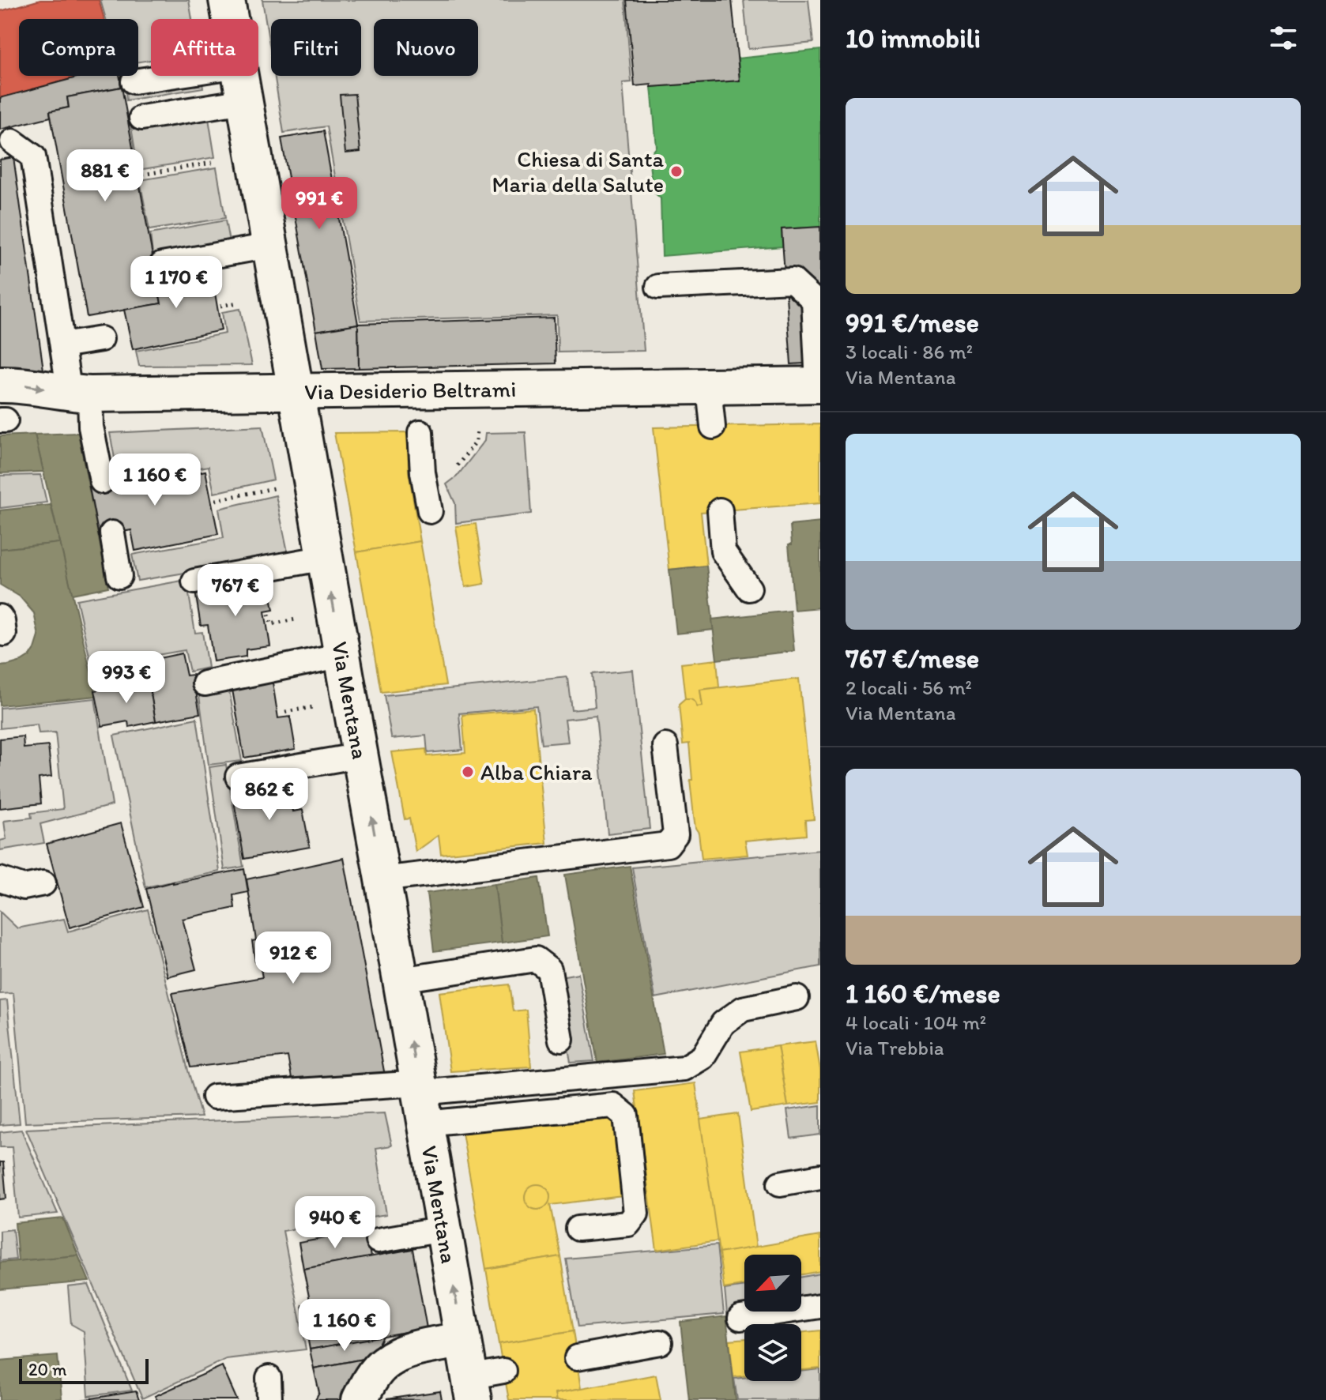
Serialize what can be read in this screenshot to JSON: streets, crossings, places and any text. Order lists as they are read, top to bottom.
{
  "streets": {
    "street": ["Via Desiderio Beltrami", "Via Mentana"]
  },
  "crossings": [
    ["Via Desiderio Beltrami", "Via Mentana"]
  ],
  "places": ["Chiesa di Santa Maria della Salute", "Alba Chiara"],
  "scale_bar": "20 m",
  "north": "bottom left",
  "page": {
    "heading": "10 immobili",
    "chip": [
      "Compra",
      "Affitta",
      "Filtri",
      "Nuovo"
    ],
    "list": [
      {
        "name": "991 €/mese",
        "note": "3 locali · 86 m² · Via Mentana"
      },
      {
        "name": "767 €/mese",
        "note": "2 locali · 56 m² · Via Mentana"
      },
      {
        "name": "1 160 €/mese",
        "note": "4 locali · 104 m² · Via Trebbia"
      }
    ],
    "price": [
      "881 €",
      "991 €",
      "1 170 €",
      "1 160 €",
      "767 €",
      "993 €",
      "862 €",
      "912 €",
      "940 €",
      "1 160 €"
    ],
    "scale": "20 m"
  }
}
